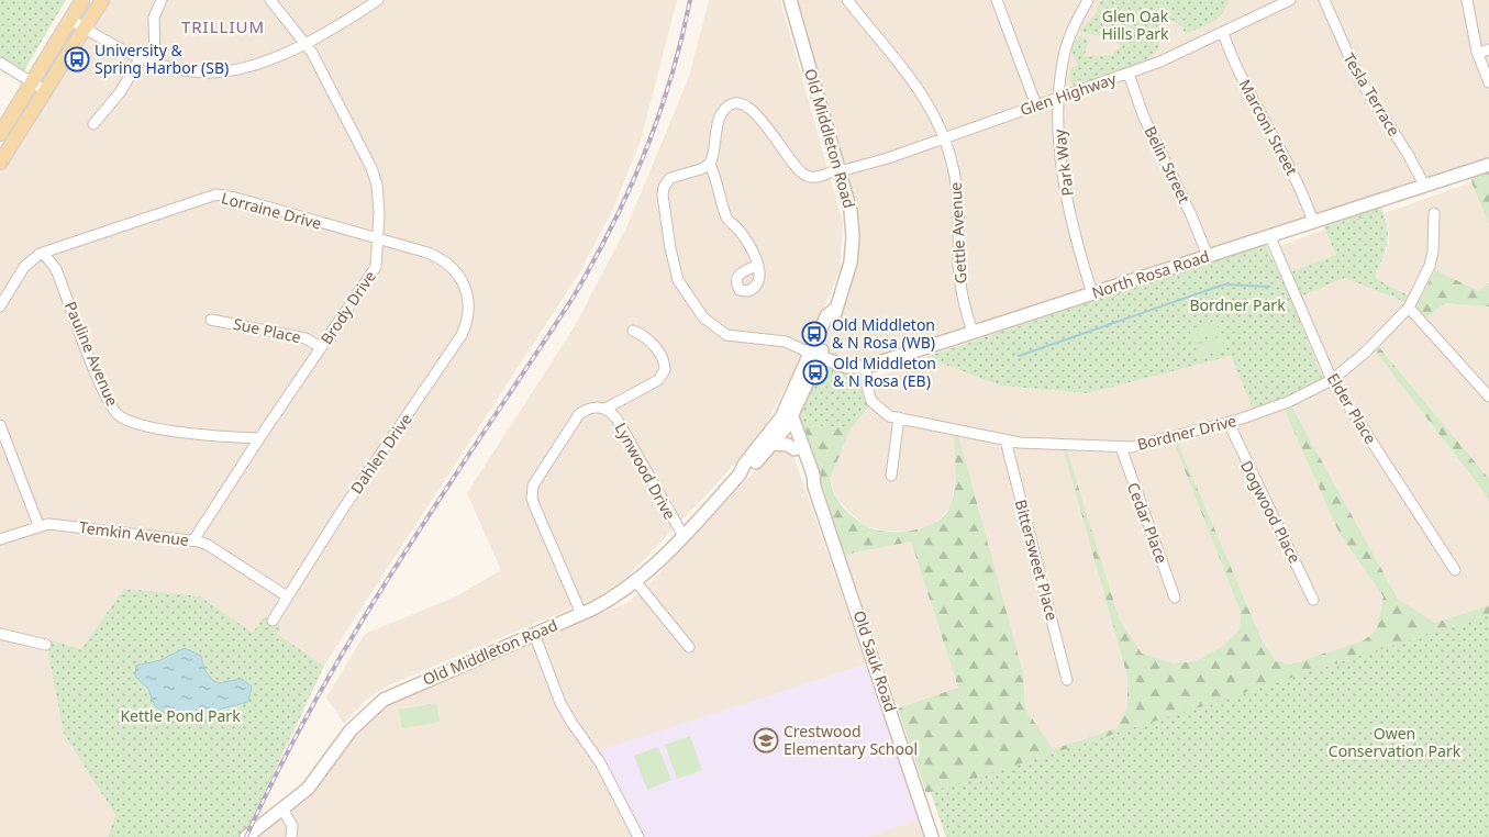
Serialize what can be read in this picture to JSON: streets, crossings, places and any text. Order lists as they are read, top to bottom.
{
  "streets": {
    "street": [
      "Glen Highway",
      "Tesla Terrace",
      "Marconi Street",
      "Old Middleton Road",
      "Park Way",
      "Belin Street",
      "Lorraine Drive",
      "Gettle Avenue",
      "North Rosa Road",
      "Brody Drive",
      "Sue Place",
      "Pauline Avenue",
      "Elder Place",
      "Bordner Drive",
      "Dahlen Drive",
      "Lynwood Drive",
      "Dogwood Place",
      "Cedar Place",
      "Temkin Avenue",
      "Bittersweet Place",
      "Old Sauk Road"
    ]
  },
  "crossings": [
    ["Glen Highway", "Marconi Street"],
    ["Glen Highway", "Old Middleton Road"],
    ["Glen Highway", "Park Way"],
    ["Glen Highway", "Belin Street"],
    ["Glen Highway", "Gettle Avenue"],
    ["Tesla Terrace", "North Rosa Road"],
    ["Marconi Street", "North Rosa Road"],
    ["Old Middleton Road", "North Rosa Road"],
    ["Old Middleton Road", "Lynwood Drive"],
    ["Old Middleton Road", "Old Sauk Road"],
    ["Park Way", "North Rosa Road"],
    ["Belin Street", "North Rosa Road"],
    ["Lorraine Drive", "Brody Drive"],
    ["Lorraine Drive", "Pauline Avenue"],
    ["Lorraine Drive", "Dahlen Drive"],
    ["Gettle Avenue", "North Rosa Road"],
    ["North Rosa Road", "Elder Place"],
    ["North Rosa Road", "Bordner Drive"],
    ["Brody Drive", "Sue Place"],
    ["Brody Drive", "Pauline Avenue"],
    ["Brody Drive", "Temkin Avenue"],
    ["Elder Place", "Bordner Drive"],
    ["Bordner Drive", "Dogwood Place"],
    ["Bordner Drive", "Cedar Place"],
    ["Bordner Drive", "Bittersweet Place"],
    ["Dahlen Drive", "Temkin Avenue"]
  ],
  "districts": ["TRILLIUM"],
  "parks": [
    "Glen Oak Hills Park",
    "Bordner Park",
    "Kettle Pond Park",
    "Owen Conservation Park"
  ],
  "places": {
    "bus stop": ["University & Spring Harbor (SB)", "Old Middleton & N Rosa (WB)", "Old Middleton & N Rosa (EB)"],
    "school or university": ["Crestwood Elementary School"]
  }
}
